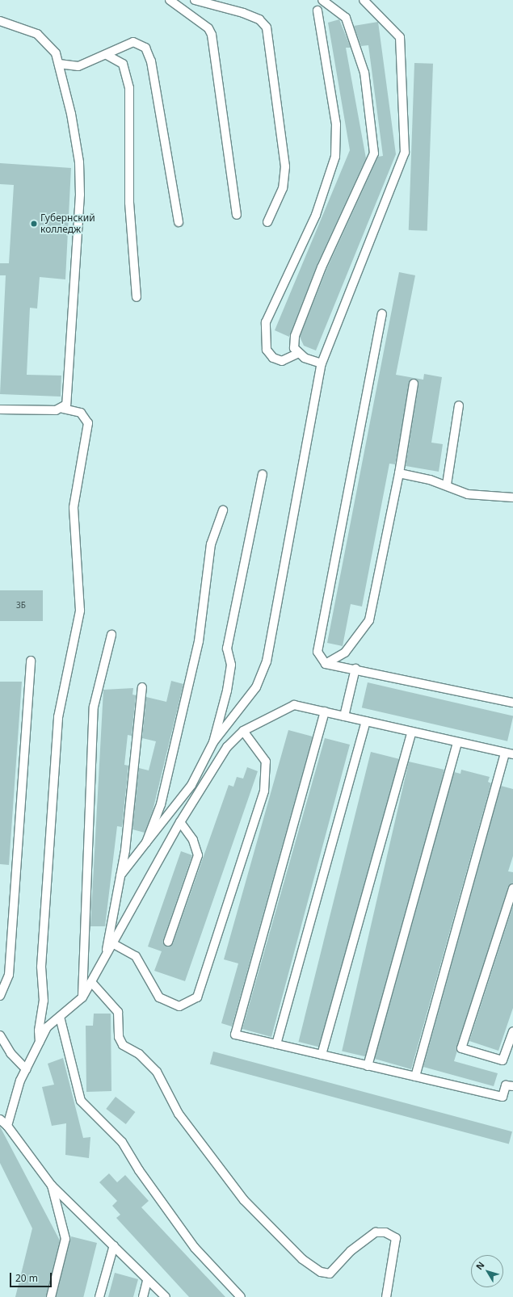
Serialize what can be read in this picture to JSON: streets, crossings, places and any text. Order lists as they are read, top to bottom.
{
  "places": ["Губернский колледж"],
  "house_numbers": ["3Б"],
  "scale_bar": "20 m",
  "north": "top left"
}
